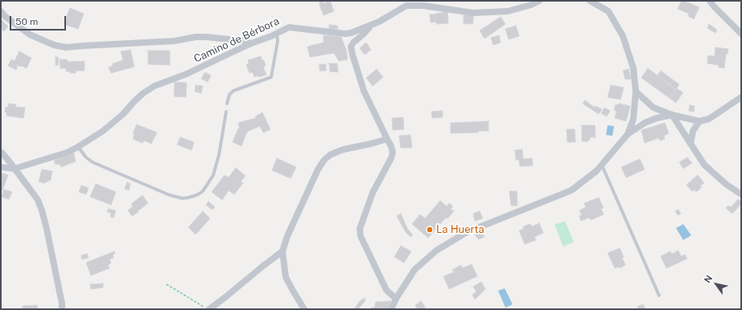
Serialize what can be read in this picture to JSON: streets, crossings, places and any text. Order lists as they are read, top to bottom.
{
  "streets": {
    "street": ["Camino de Bérbora"]
  },
  "places": ["La Huerta"],
  "scale_bar": "50 m",
  "north": "top left"
}
